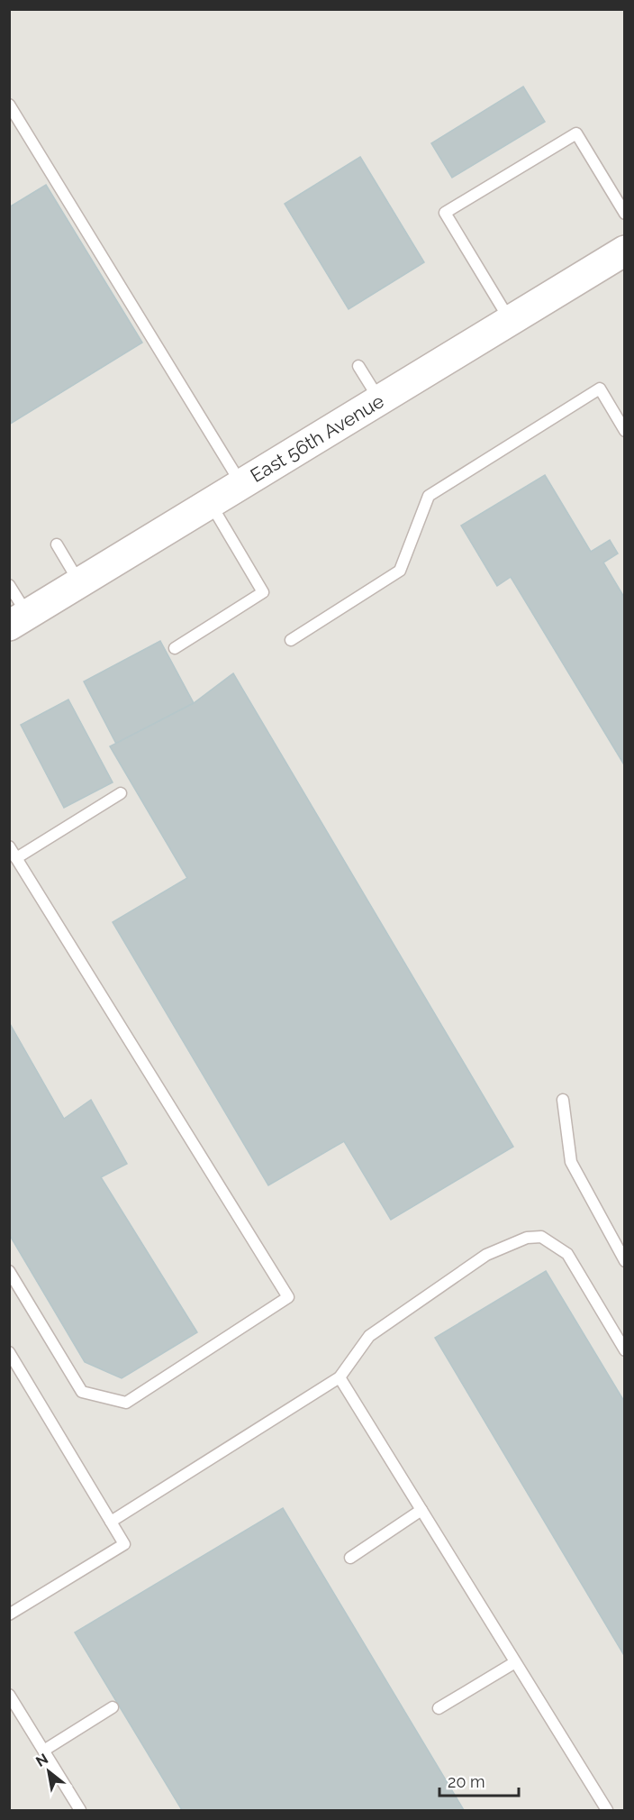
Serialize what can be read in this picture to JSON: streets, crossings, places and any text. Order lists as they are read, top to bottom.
{
  "streets": {
    "main road": ["East 56th Avenue"]
  },
  "scale_bar": "20 m",
  "north": "top left"
}
